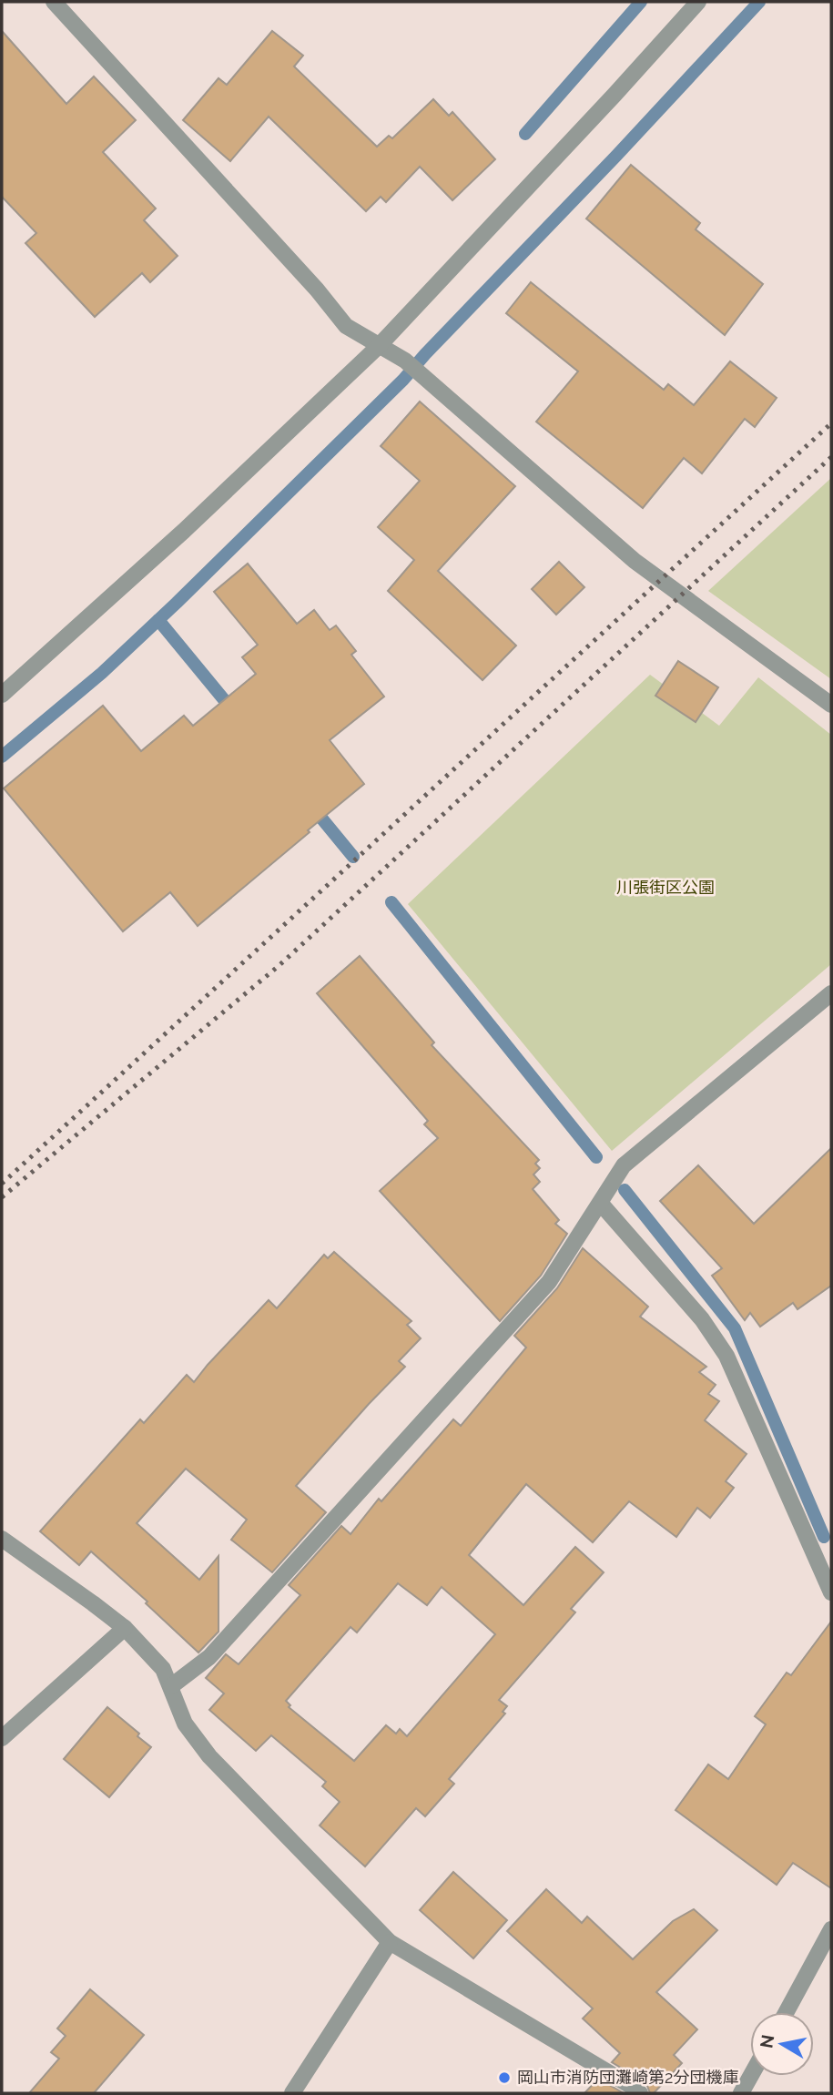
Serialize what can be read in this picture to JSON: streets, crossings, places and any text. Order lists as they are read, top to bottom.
{
  "parks": ["川張街区公園"],
  "places": ["岡山市消防団灘崎第2分団機庫"],
  "north": "left"
}
